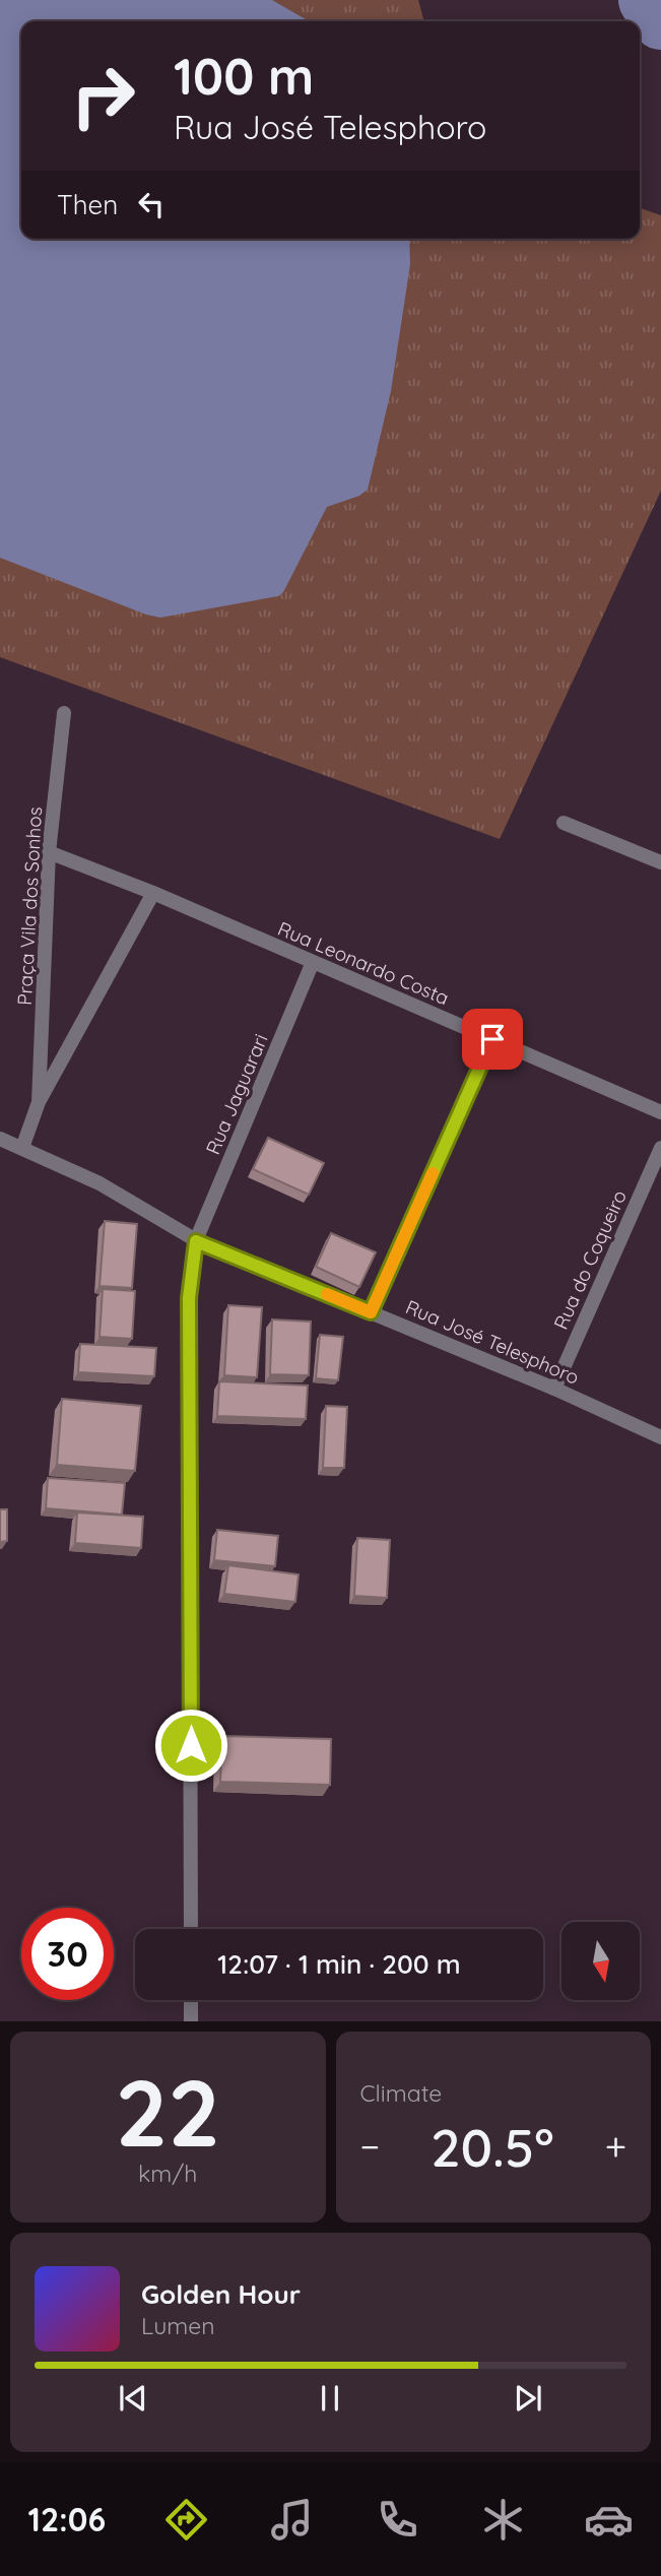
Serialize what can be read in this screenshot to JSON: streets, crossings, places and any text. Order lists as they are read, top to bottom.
{
  "streets": {
    "street": [
      "Praça Vila dos Sonhos",
      "Rua Leonardo Costa",
      "Rua Jaguarari",
      "Rua do Coqueiro",
      "Rua José Telesphoro"
    ]
  },
  "crossings": [
    ["Praça Vila dos Sonhos", "Rua Leonardo Costa"],
    ["Praça Vila dos Sonhos", "Rua José Telesphoro"],
    ["Rua Leonardo Costa", "Rua Jaguarari"],
    ["Rua Jaguarari", "Rua José Telesphoro"],
    ["Rua do Coqueiro", "Rua José Telesphoro"]
  ],
  "north": "bottom",
  "page": {
    "turn": ["100 m", "Rua José Telesphoro"],
    "then": "Then",
    "limit": "30",
    "trip": "12:07 · 1 min · 200 m",
    "tile": [
      ["22", "km/h"],
      "Climate"
    ],
    "heat": ["−", "20.5°", "+"],
    "song": ["Golden Hour", "Lumen"],
    "tabs": "12:06"
  }
}
